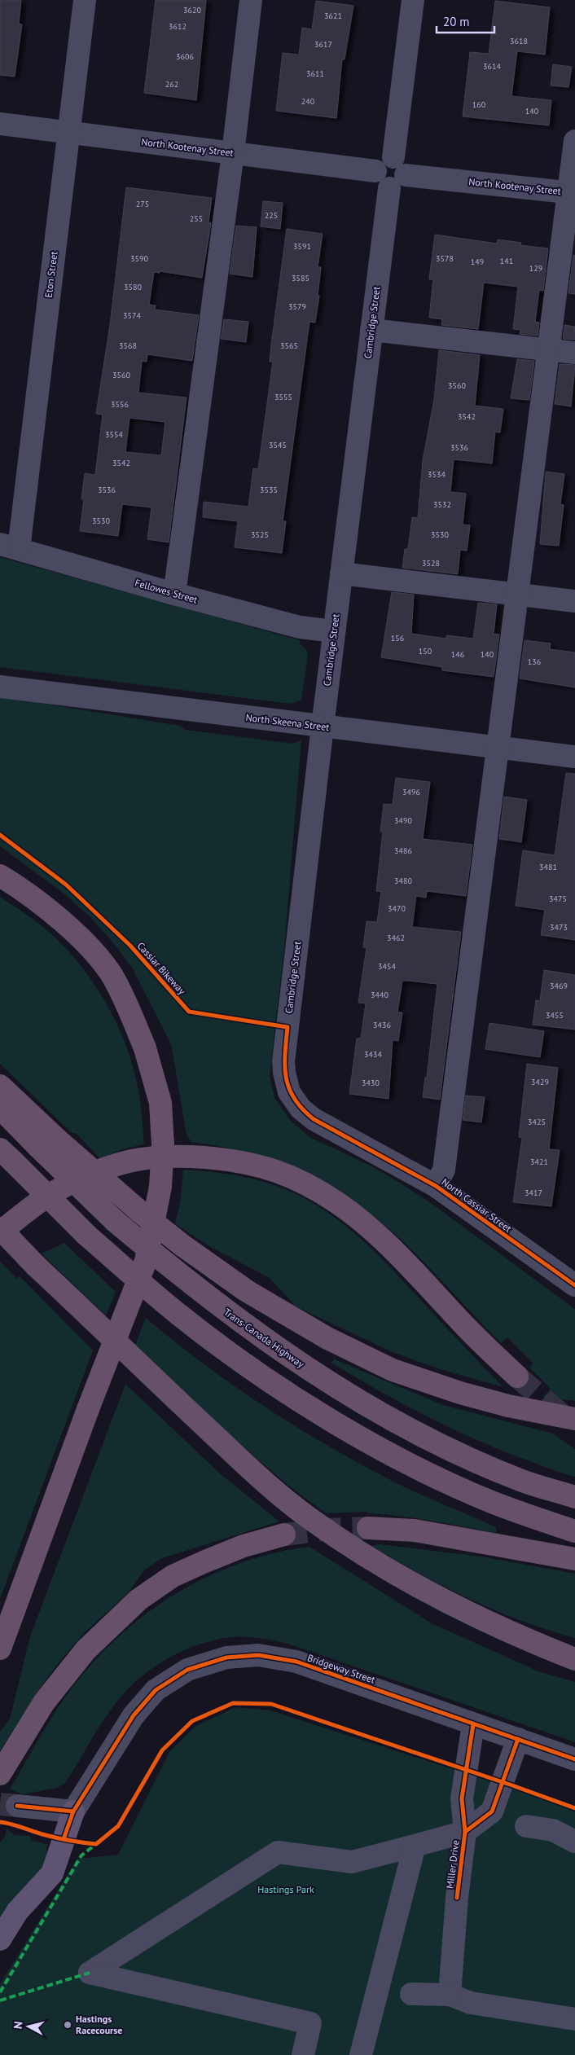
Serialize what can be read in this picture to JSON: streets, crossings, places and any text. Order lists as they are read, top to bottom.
{
  "streets": {
    "highway": ["Trans-Canada Highway"],
    "street": [
      "North Kootenay Street",
      "Eton Street",
      "Cambridge Street",
      "Fellowes Street",
      "North Skeena Street",
      "North Cassiar Street",
      "Bridgeway Street",
      "Miller Drive"
    ],
    "cycle path": ["Cassiar Bikeway"]
  },
  "crossings": [
    ["North Kootenay Street", "Eton Street"],
    ["North Kootenay Street", "Cambridge Street"],
    ["Eton Street", "Fellowes Street"],
    ["Cambridge Street", "Fellowes Street"],
    ["Cambridge Street", "North Skeena Street"],
    ["Cambridge Street", "North Cassiar Street"],
    ["Bridgeway Street", "Miller Drive"]
  ],
  "parks": ["Hastings Park"],
  "places": ["Hastings Racecourse"],
  "house_numbers": [
    "3620",
    "3621",
    "3612",
    "3618",
    "3617",
    "3606",
    "3614",
    "3611",
    "262",
    "240",
    "160",
    "140",
    "275",
    "225",
    "255",
    "3591",
    "3590",
    "3578",
    "141",
    "149",
    "129",
    "3585",
    "3580",
    "3579",
    "3574",
    "3568",
    "3565",
    "3560",
    "3560",
    "3555",
    "3556",
    "3542",
    "3554",
    "3545",
    "3536",
    "3542",
    "3534",
    "3536",
    "3535",
    "3532",
    "3530",
    "3525",
    "3530",
    "3528",
    "156",
    "150",
    "146",
    "140",
    "136",
    "3496",
    "3490",
    "3486",
    "3481",
    "3480",
    "3475",
    "3470",
    "3473",
    "3462",
    "3454",
    "3469",
    "3440",
    "3455",
    "3436",
    "3434",
    "3429",
    "3430",
    "3425",
    "3421",
    "3417"
  ],
  "scale_bar": "20 m",
  "north": "left"
}
